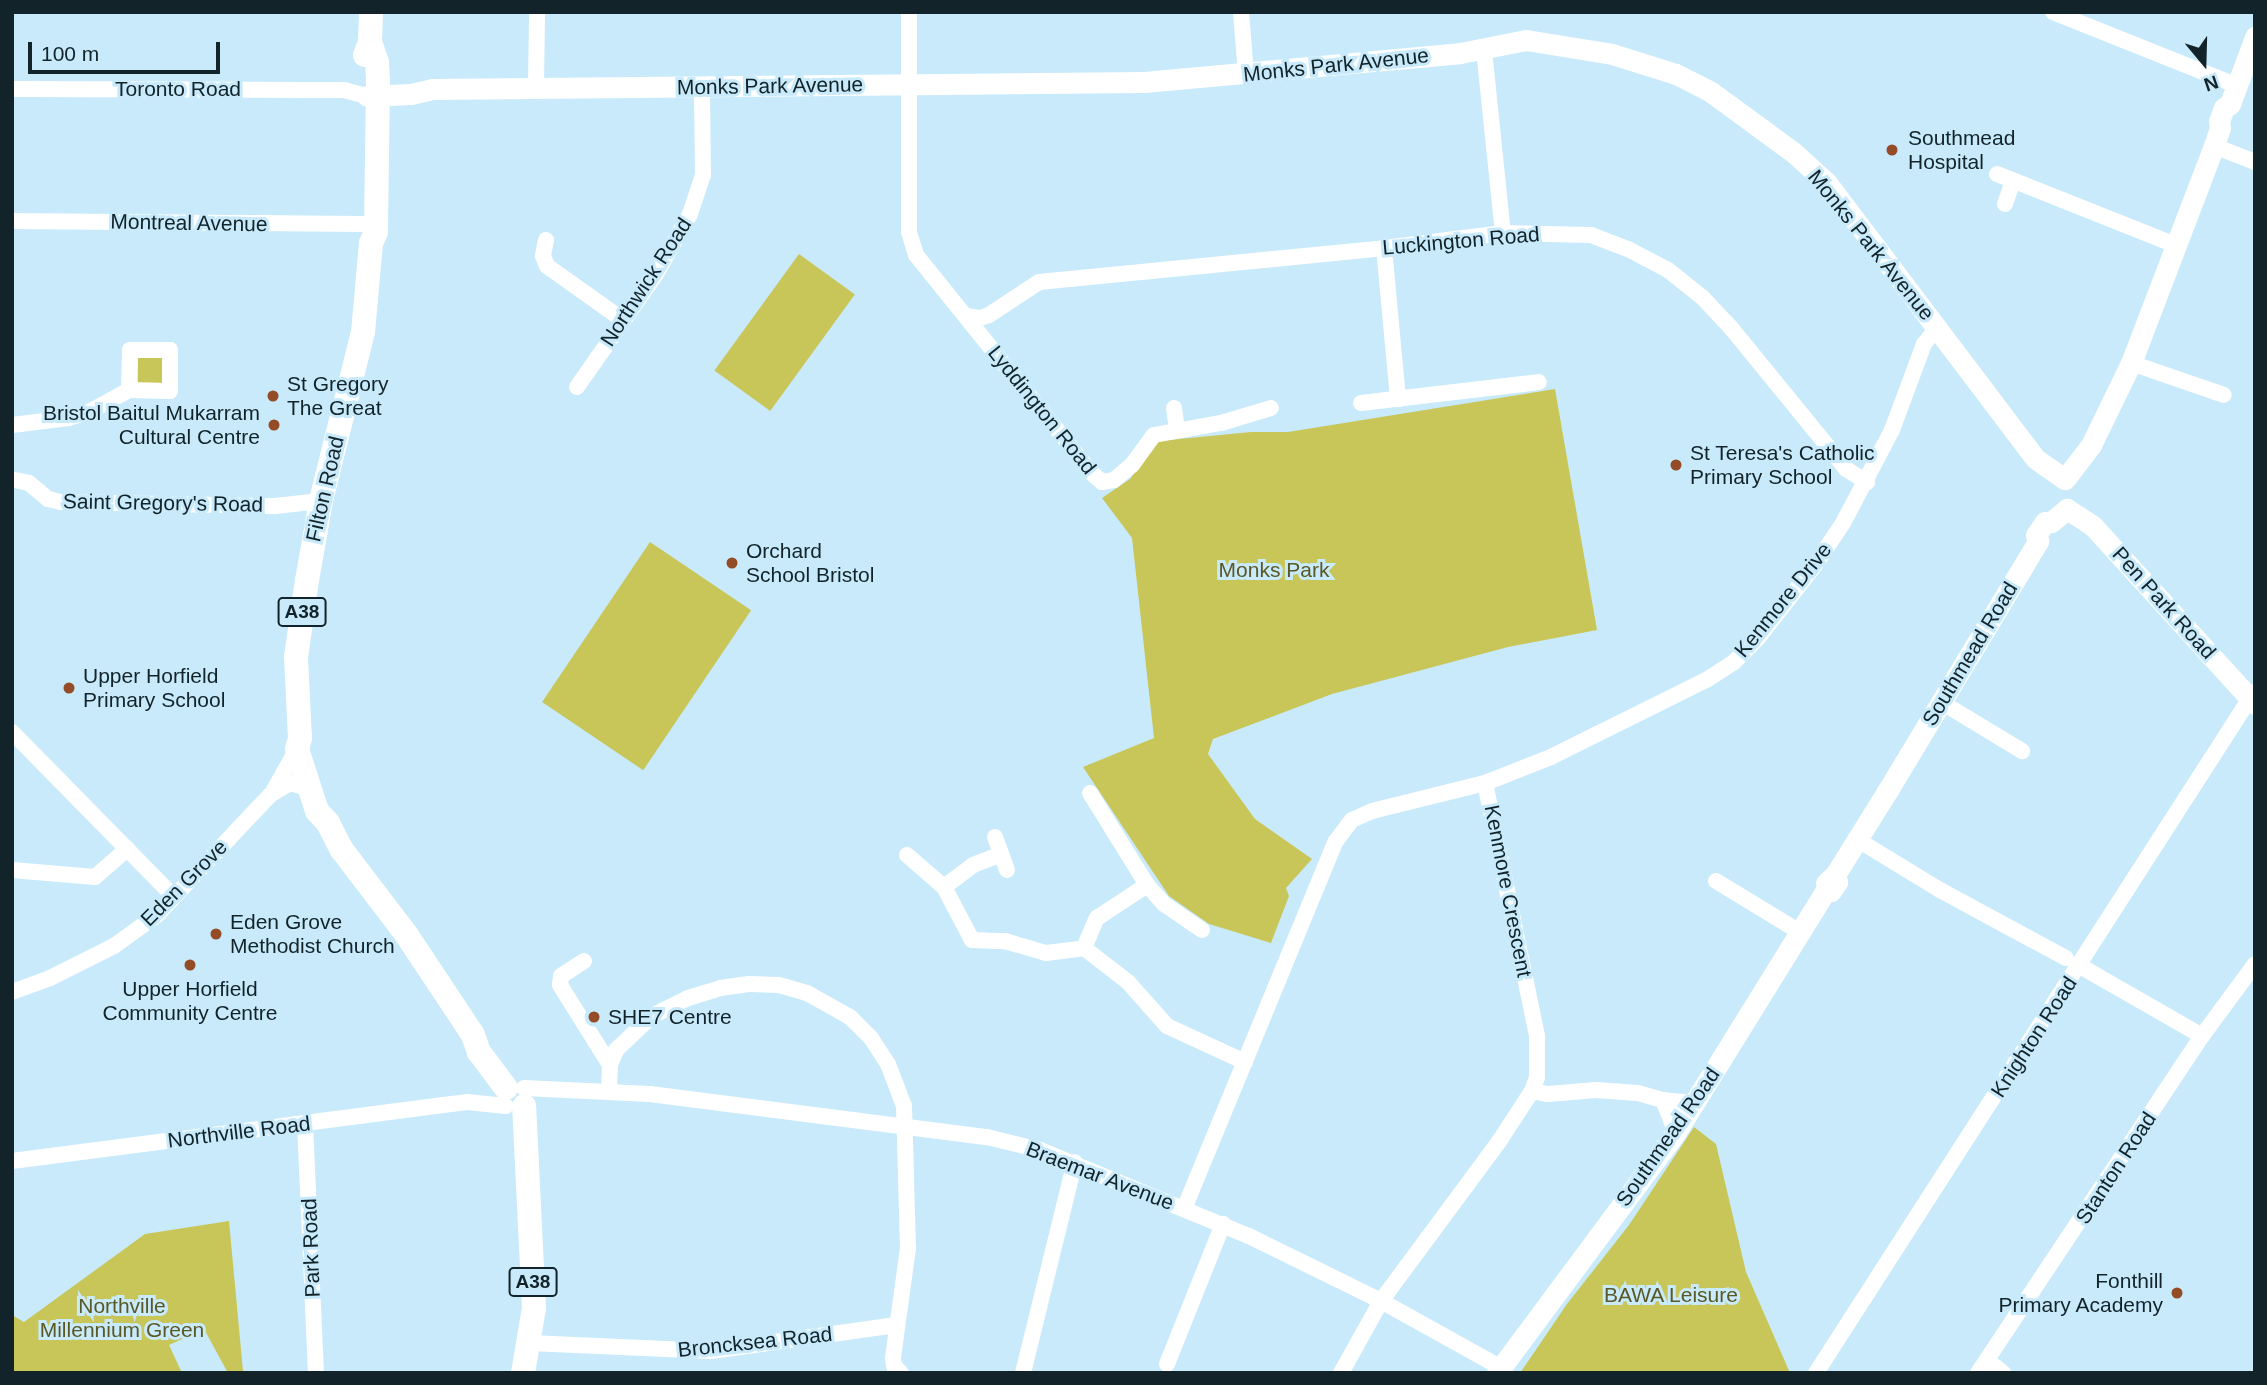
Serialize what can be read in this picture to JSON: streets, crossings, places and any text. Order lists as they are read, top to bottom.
{
  "streets": {
    "main road": ["Filton Road", "A38"],
    "street": [
      "Monks Park Avenue",
      "Toronto Road",
      "Montreal Avenue",
      "Luckington Road",
      "Northwick Road",
      "Lyddington Road",
      "Saint Gregory's Road",
      "Kenmore Drive",
      "Pen Park Road",
      "Southmead Road",
      "Eden Grove",
      "Kenmore Crescent",
      "Knighton Road",
      "Northville Road",
      "Stanton Road",
      "Braemar Avenue",
      "Park Road",
      "Broncksea Road"
    ]
  },
  "crossings": [
    ["Monks Park Avenue", "Toronto Road"],
    ["Monks Park Avenue", "Northwick Road"],
    ["Monks Park Avenue", "Lyddington Road"],
    ["Monks Park Avenue", "Filton Road"],
    ["Monks Park Avenue", "Kenmore Drive"],
    ["Toronto Road", "Filton Road"],
    ["Montreal Avenue", "Filton Road"],
    ["Luckington Road", "Lyddington Road"],
    ["Luckington Road", "Kenmore Drive"],
    ["Filton Road", "Saint Gregory's Road"],
    ["Filton Road", "A38"],
    ["Filton Road", "Eden Grove"],
    ["Filton Road", "Northville Road"],
    ["Filton Road", "Braemar Avenue"],
    ["Kenmore Drive", "Kenmore Crescent"],
    ["Pen Park Road", "Southmead Road"],
    ["Pen Park Road", "Knighton Road"],
    ["A38", "Northville Road"],
    ["A38", "Braemar Avenue"],
    ["A38", "Broncksea Road"],
    ["Southmead Road", "Braemar Avenue"],
    ["Kenmore Crescent", "Braemar Avenue"],
    ["Northville Road", "Braemar Avenue"],
    ["Northville Road", "Park Road"]
  ],
  "parks": ["Monks Park", "BAWA Leisure", "Northville Millennium Green"],
  "places": [
    "Southmead Hospital",
    "St Gregory The Great",
    "Bristol Baitul Mukarram Cultural Centre",
    "St Teresa's Catholic Primary School",
    "Orchard School Bristol",
    "Upper Horfield Primary School",
    "Eden Grove Methodist Church",
    "Upper Horfield Community Centre",
    "SHE7 Centre",
    "Fonthill Primary Academy"
  ],
  "scale_bar": "100 m",
  "north": "bottom"
}
